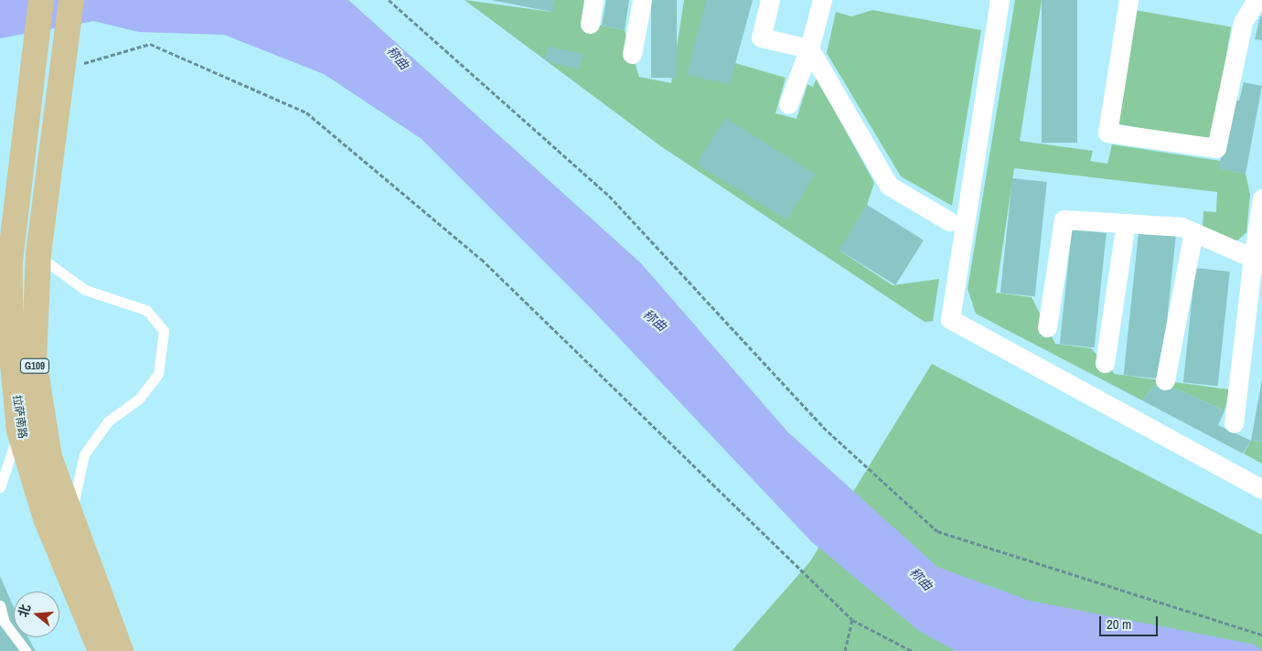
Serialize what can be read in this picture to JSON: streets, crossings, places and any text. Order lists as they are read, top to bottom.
{
  "streets": {
    "main road": ["G109", "拉萨南路"]
  },
  "water": ["称曲"],
  "scale_bar": "20 m",
  "north": "left"
}
